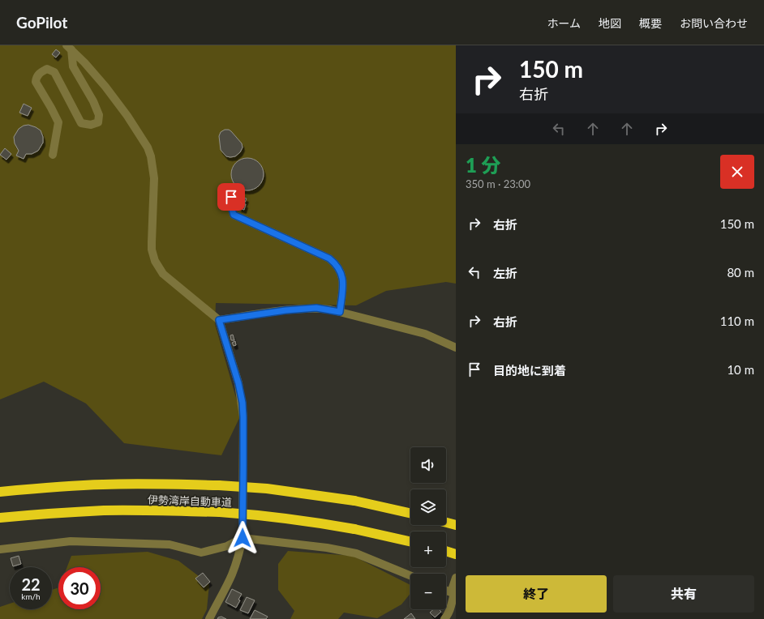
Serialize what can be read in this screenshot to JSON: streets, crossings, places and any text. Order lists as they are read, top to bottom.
{
  "streets": {
    "highway": ["伊勢湾岸自動車道"]
  },
  "page": {
    "header": "GoPilot",
    "nav": [
      "ホーム",
      "地図",
      "概要",
      "お問い合わせ"
    ],
    "turn": ["150 m", "右折"],
    "heading": ["1 分", "350 m · 23:00"],
    "list": [
      {
        "name": "右折",
        "value": "150 m"
      },
      {
        "name": "左折",
        "value": "80 m"
      },
      {
        "name": "右折",
        "value": "110 m"
      },
      {
        "name": "目的地に到着",
        "value": "10 m"
      }
    ],
    "map_buttons": ["+", "−"],
    "speed": "22 km/h",
    "limit": "30",
    "buttons": ["終了", "共有"]
  }
}
